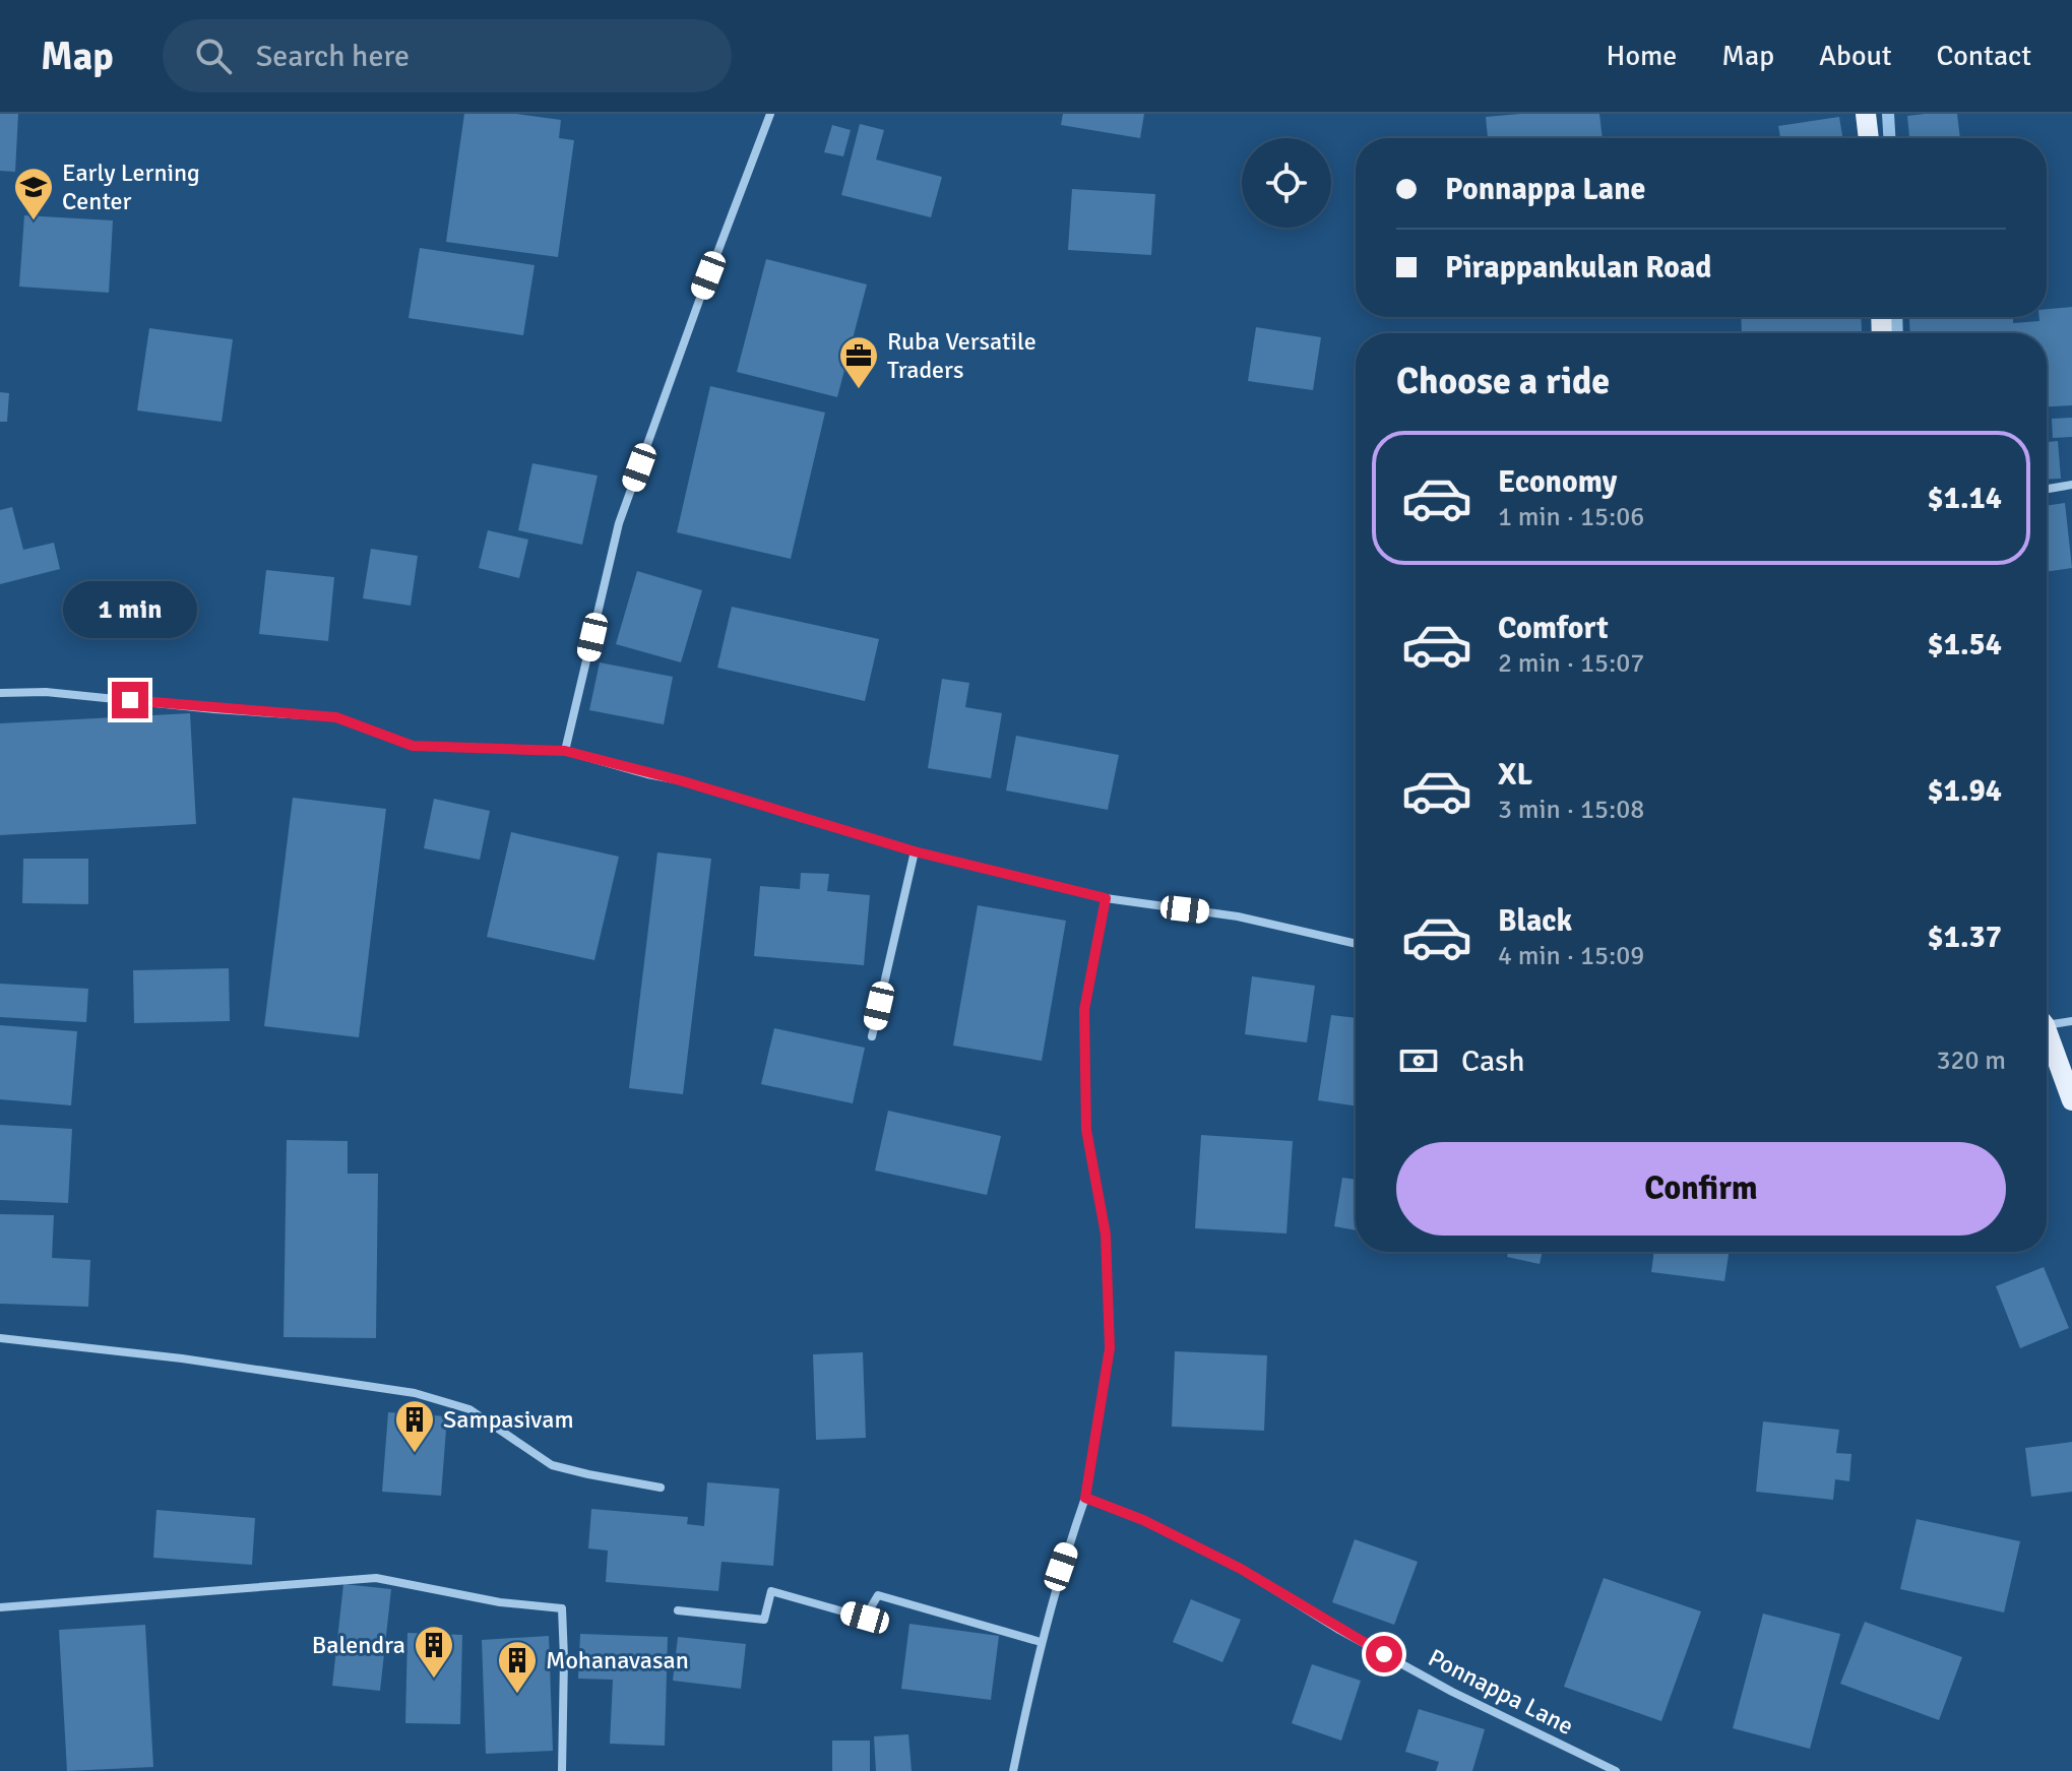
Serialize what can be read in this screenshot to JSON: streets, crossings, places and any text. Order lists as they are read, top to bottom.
{
  "streets": {
    "street": ["Ponnappa Lane"]
  },
  "places": {
    "school or university": ["Early Lerning Center"],
    "office": ["Ruba Versatile Traders"],
    "building": ["Sampasivam", "Balendra", "Mohanavasan"]
  },
  "page": {
    "header": "Map",
    "search": "Search here",
    "nav": [
      "Home",
      "Map",
      "About",
      "Contact"
    ],
    "banner": ["Ponnappa Lane", "Pirappankulan Road"],
    "heading": "Choose a ride",
    "list": [
      {
        "name": "Economy",
        "note": "1 min · 15:06",
        "value": "$1.14"
      },
      {
        "name": "Comfort",
        "note": "2 min · 15:07",
        "value": "$1.54"
      },
      {
        "name": "XL",
        "note": "3 min · 15:08",
        "value": "$1.94"
      },
      {
        "name": "Black",
        "note": "4 min · 15:09",
        "value": "$1.37"
      }
    ],
    "bubble": "1 min",
    "pay": ["Cash", "320 m"],
    "buttons": "Confirm"
  }
}
